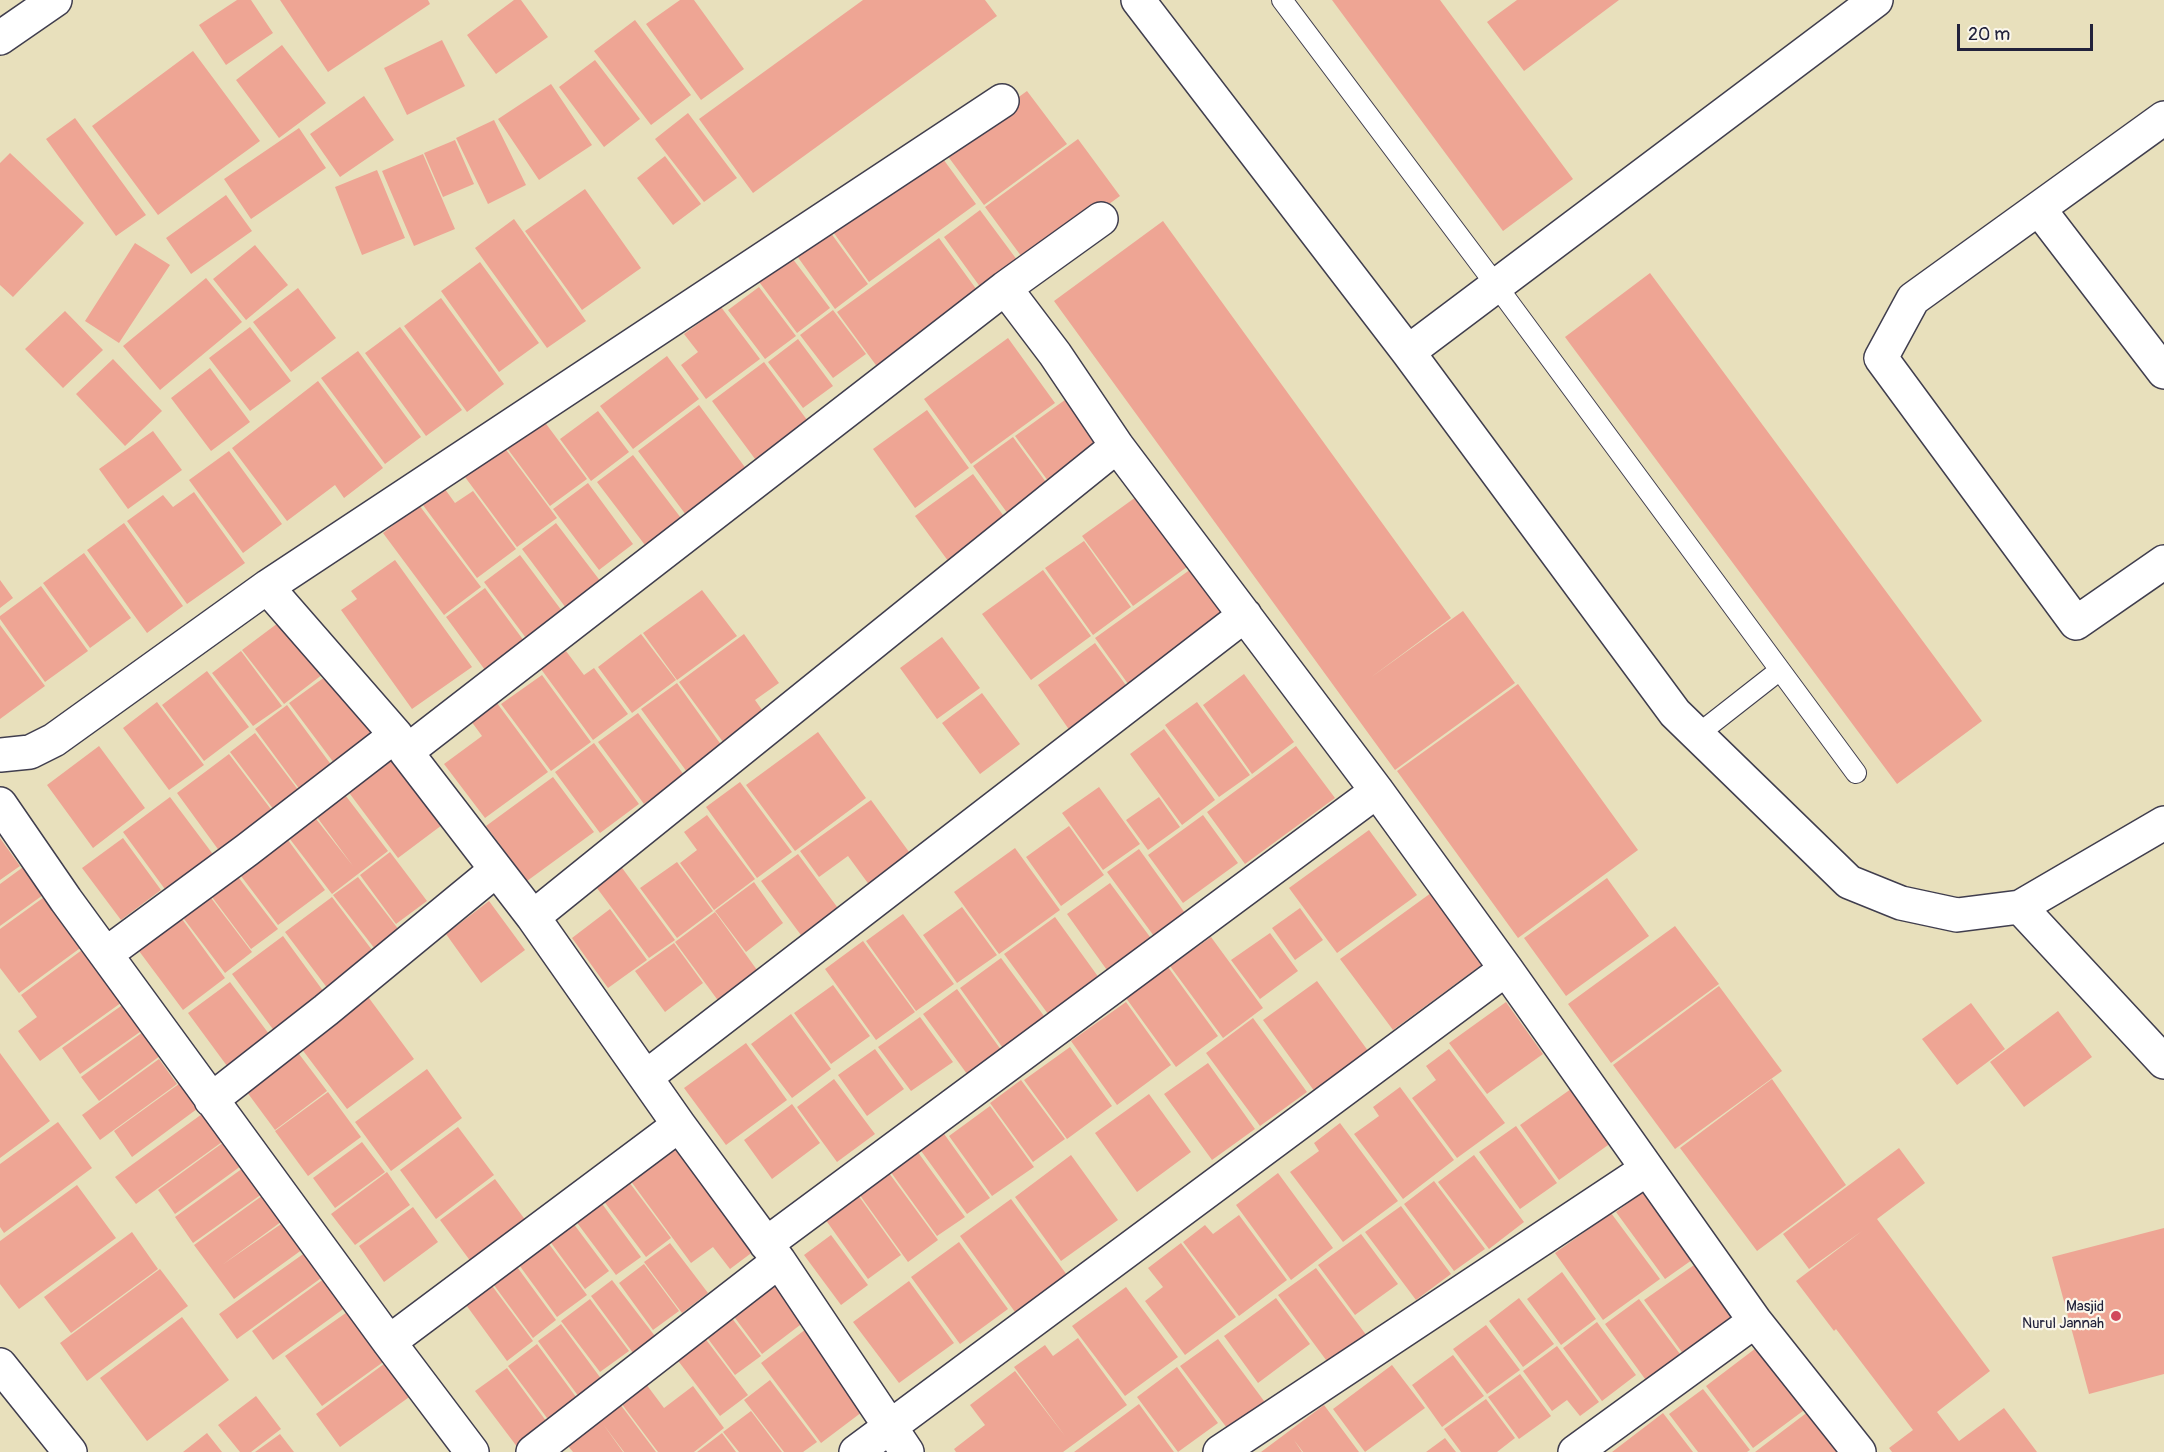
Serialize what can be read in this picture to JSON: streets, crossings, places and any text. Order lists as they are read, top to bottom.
{
  "places": ["Masjid Nurul Jannah"],
  "scale_bar": "20 m"
}
